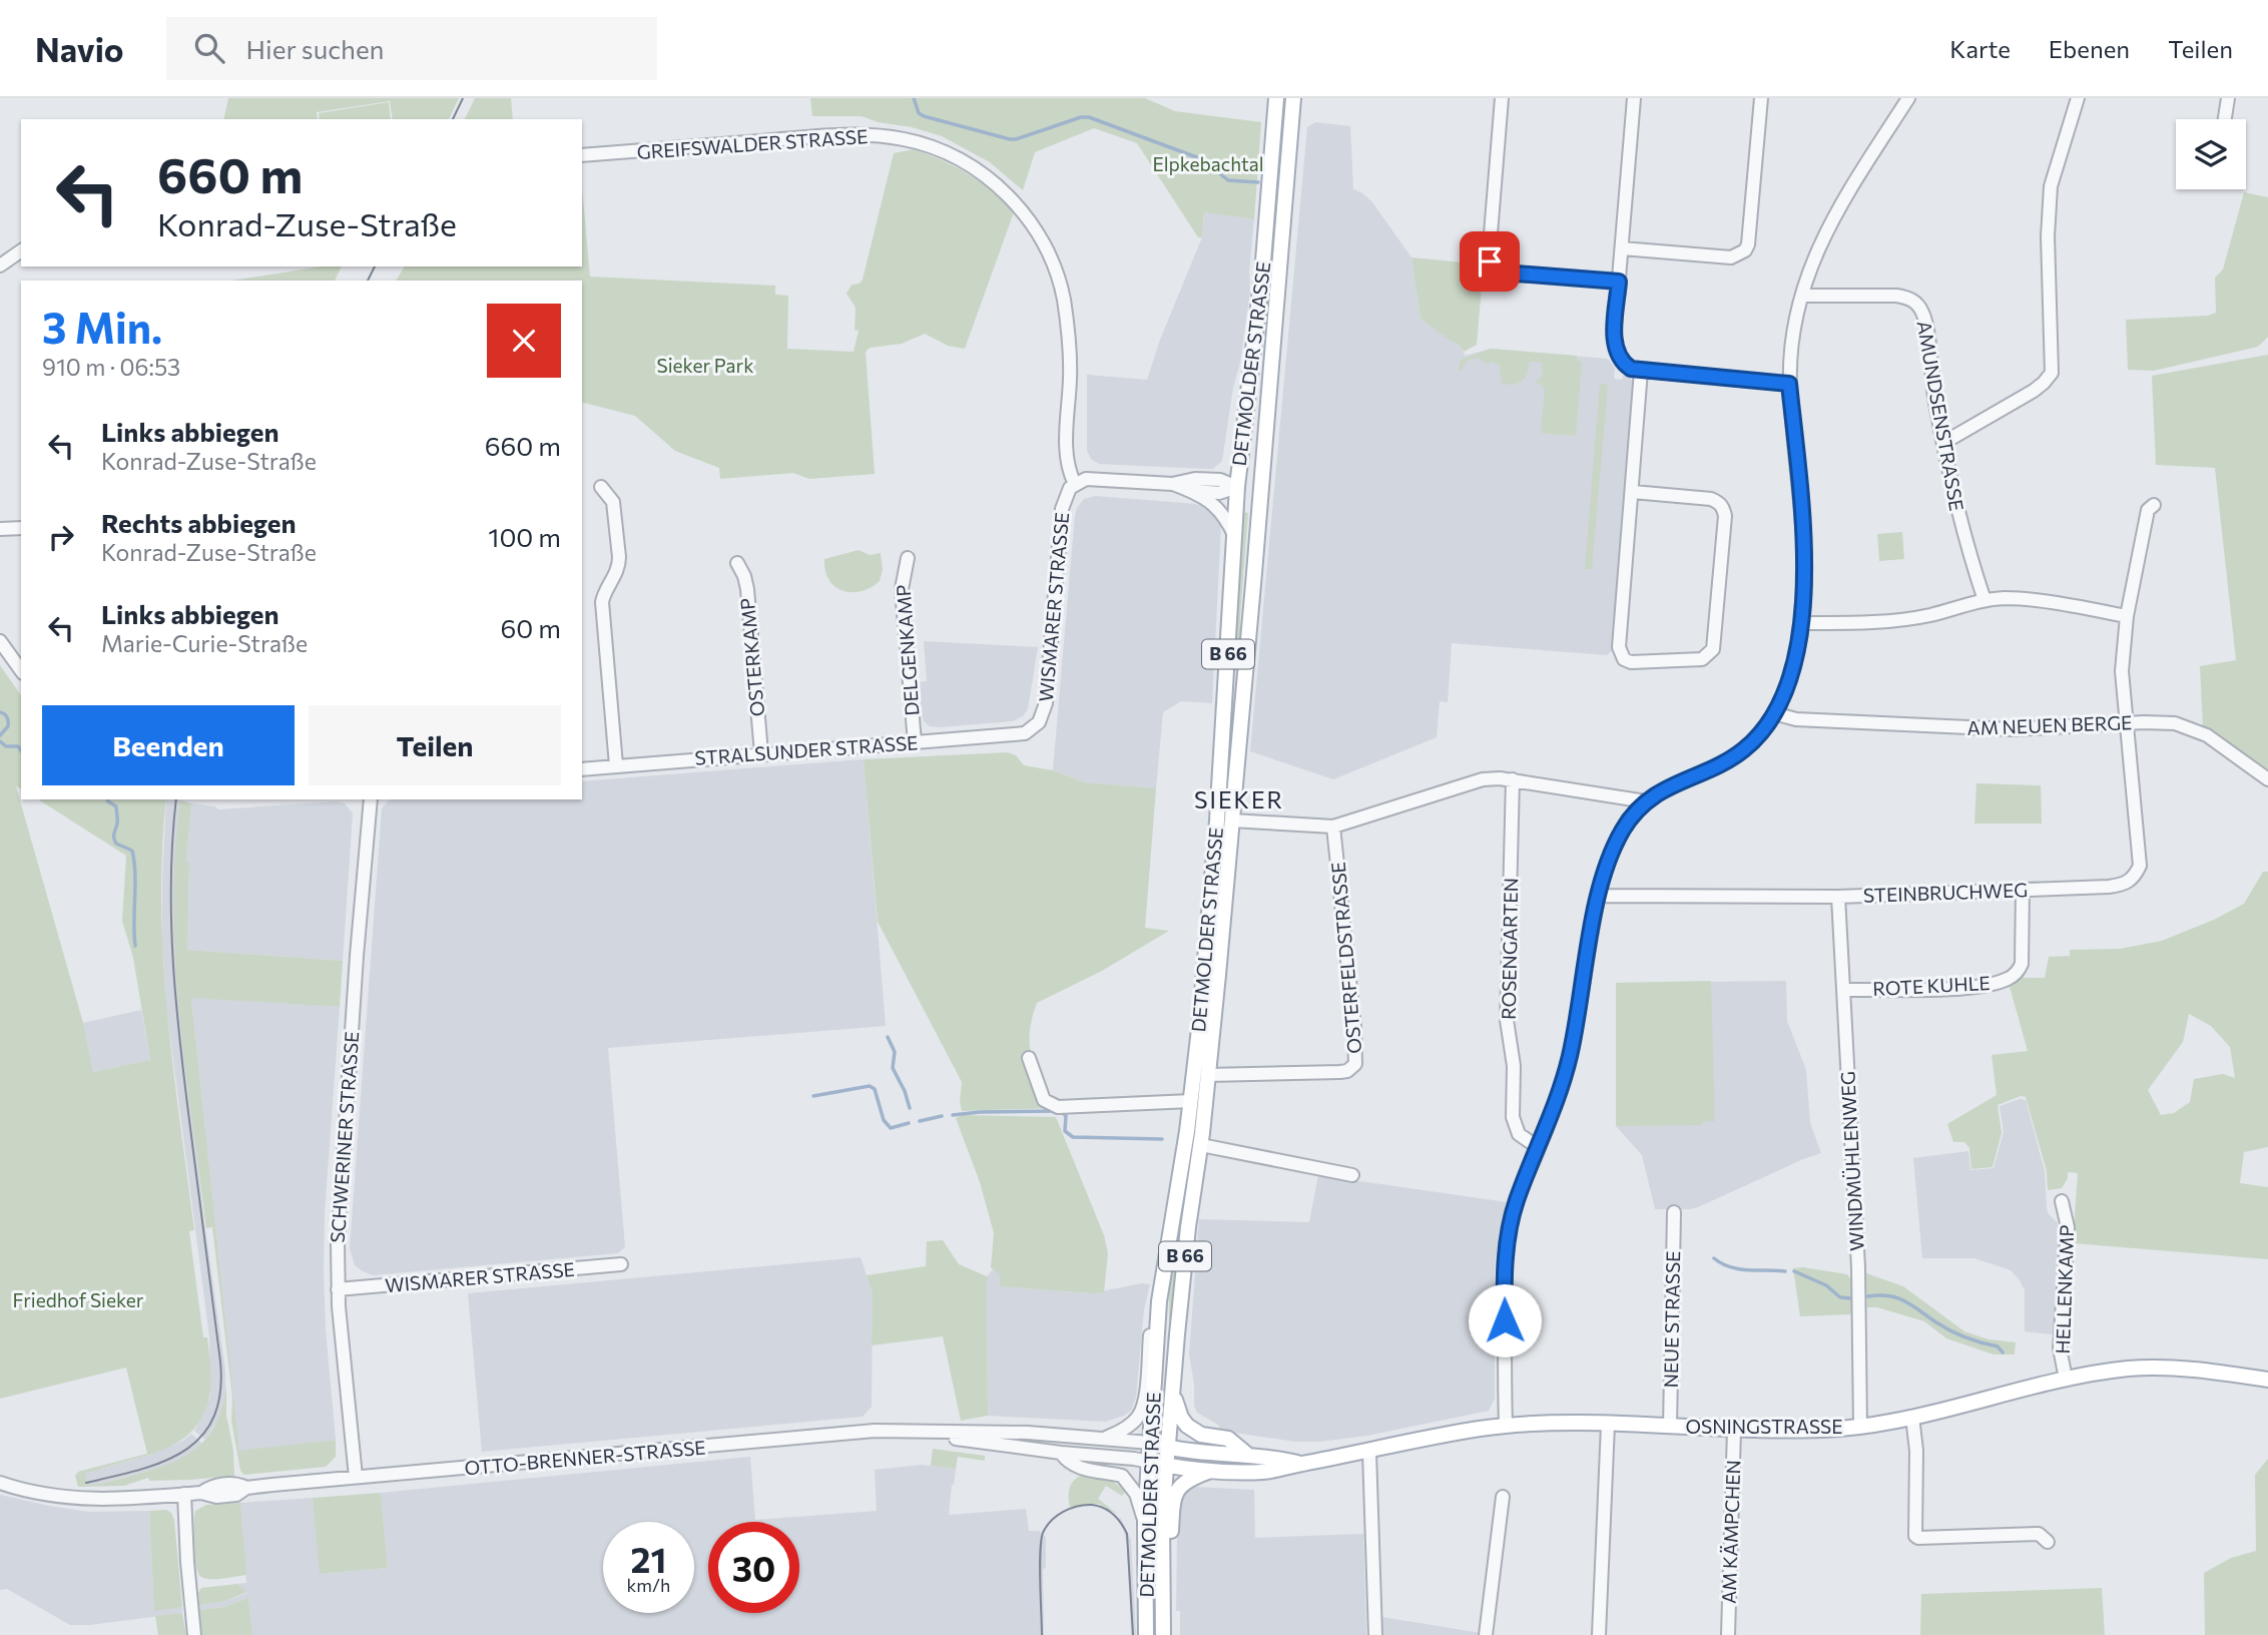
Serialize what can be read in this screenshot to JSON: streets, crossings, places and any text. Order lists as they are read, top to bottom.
{
  "streets": {
    "main road": ["DETMOLDER STRASSE", "B 66", "OSNINGSTRASSE"],
    "street": [
      "GREIFSWALDER STRASSE",
      "AMUNDSENSTRASSE",
      "WISMARER STRASSE",
      "DELGENKAMP",
      "OSTERKAMP",
      "AM NEUEN BERGE",
      "STRALSUNDER STRASSE",
      "STEINBRUCHWEG",
      "ROSENGARTEN",
      "OSTERFELDSTRASSE",
      "ROTE KUHLE",
      "SCHWERINER STRASSE",
      "WINDMÜHLENWEG",
      "HELLENKAMP",
      "NEUE STRASSE",
      "OTTO-BRENNER-STRASSE",
      "AM KÄMPCHEN"
    ]
  },
  "crossings": [
    ["GREIFSWALDER STRASSE", "WISMARER STRASSE"],
    ["DETMOLDER STRASSE", "B 66"],
    ["DETMOLDER STRASSE", "OSTERFELDSTRASSE"],
    ["DETMOLDER STRASSE", "OSNINGSTRASSE"],
    ["DETMOLDER STRASSE", "OTTO-BRENNER-STRASSE"],
    ["WISMARER STRASSE", "STRALSUNDER STRASSE"],
    ["WISMARER STRASSE", "SCHWERINER STRASSE"],
    ["DELGENKAMP", "STRALSUNDER STRASSE"],
    ["B 66", "OTTO-BRENNER-STRASSE"],
    ["OSTERKAMP", "STRALSUNDER STRASSE"],
    ["AM NEUEN BERGE", "STEINBRUCHWEG"],
    ["STEINBRUCHWEG", "ROTE KUHLE"],
    ["STEINBRUCHWEG", "WINDMÜHLENWEG"],
    ["ROTE KUHLE", "WINDMÜHLENWEG"],
    ["SCHWERINER STRASSE", "OTTO-BRENNER-STRASSE"],
    ["WINDMÜHLENWEG", "OSNINGSTRASSE"],
    ["HELLENKAMP", "OSNINGSTRASSE"],
    ["NEUE STRASSE", "OSNINGSTRASSE"],
    ["OSNINGSTRASSE", "OTTO-BRENNER-STRASSE"],
    ["OSNINGSTRASSE", "AM KÄMPCHEN"]
  ],
  "districts": ["SIEKER"],
  "parks": ["Elpkebachtal", "Sieker Park", "Friedhof Sieker"],
  "page": {
    "header": "Navio",
    "search": "Hier suchen",
    "nav": ["Karte", "Ebenen", "Teilen"],
    "turn": ["660 m", "Konrad-Zuse-Straße"],
    "heading": ["3 Min.", "910 m · 06:53"],
    "list": [
      {
        "name": "Links abbiegen",
        "note": "Konrad-Zuse-Straße",
        "value": "660 m"
      },
      {
        "name": "Rechts abbiegen",
        "note": "Konrad-Zuse-Straße",
        "value": "100 m"
      },
      {
        "name": "Links abbiegen",
        "note": "Marie-Curie-Straße",
        "value": "60 m"
      }
    ],
    "buttons": ["Beenden", "Teilen"],
    "speed": "21 km/h",
    "limit": "30"
  }
}
